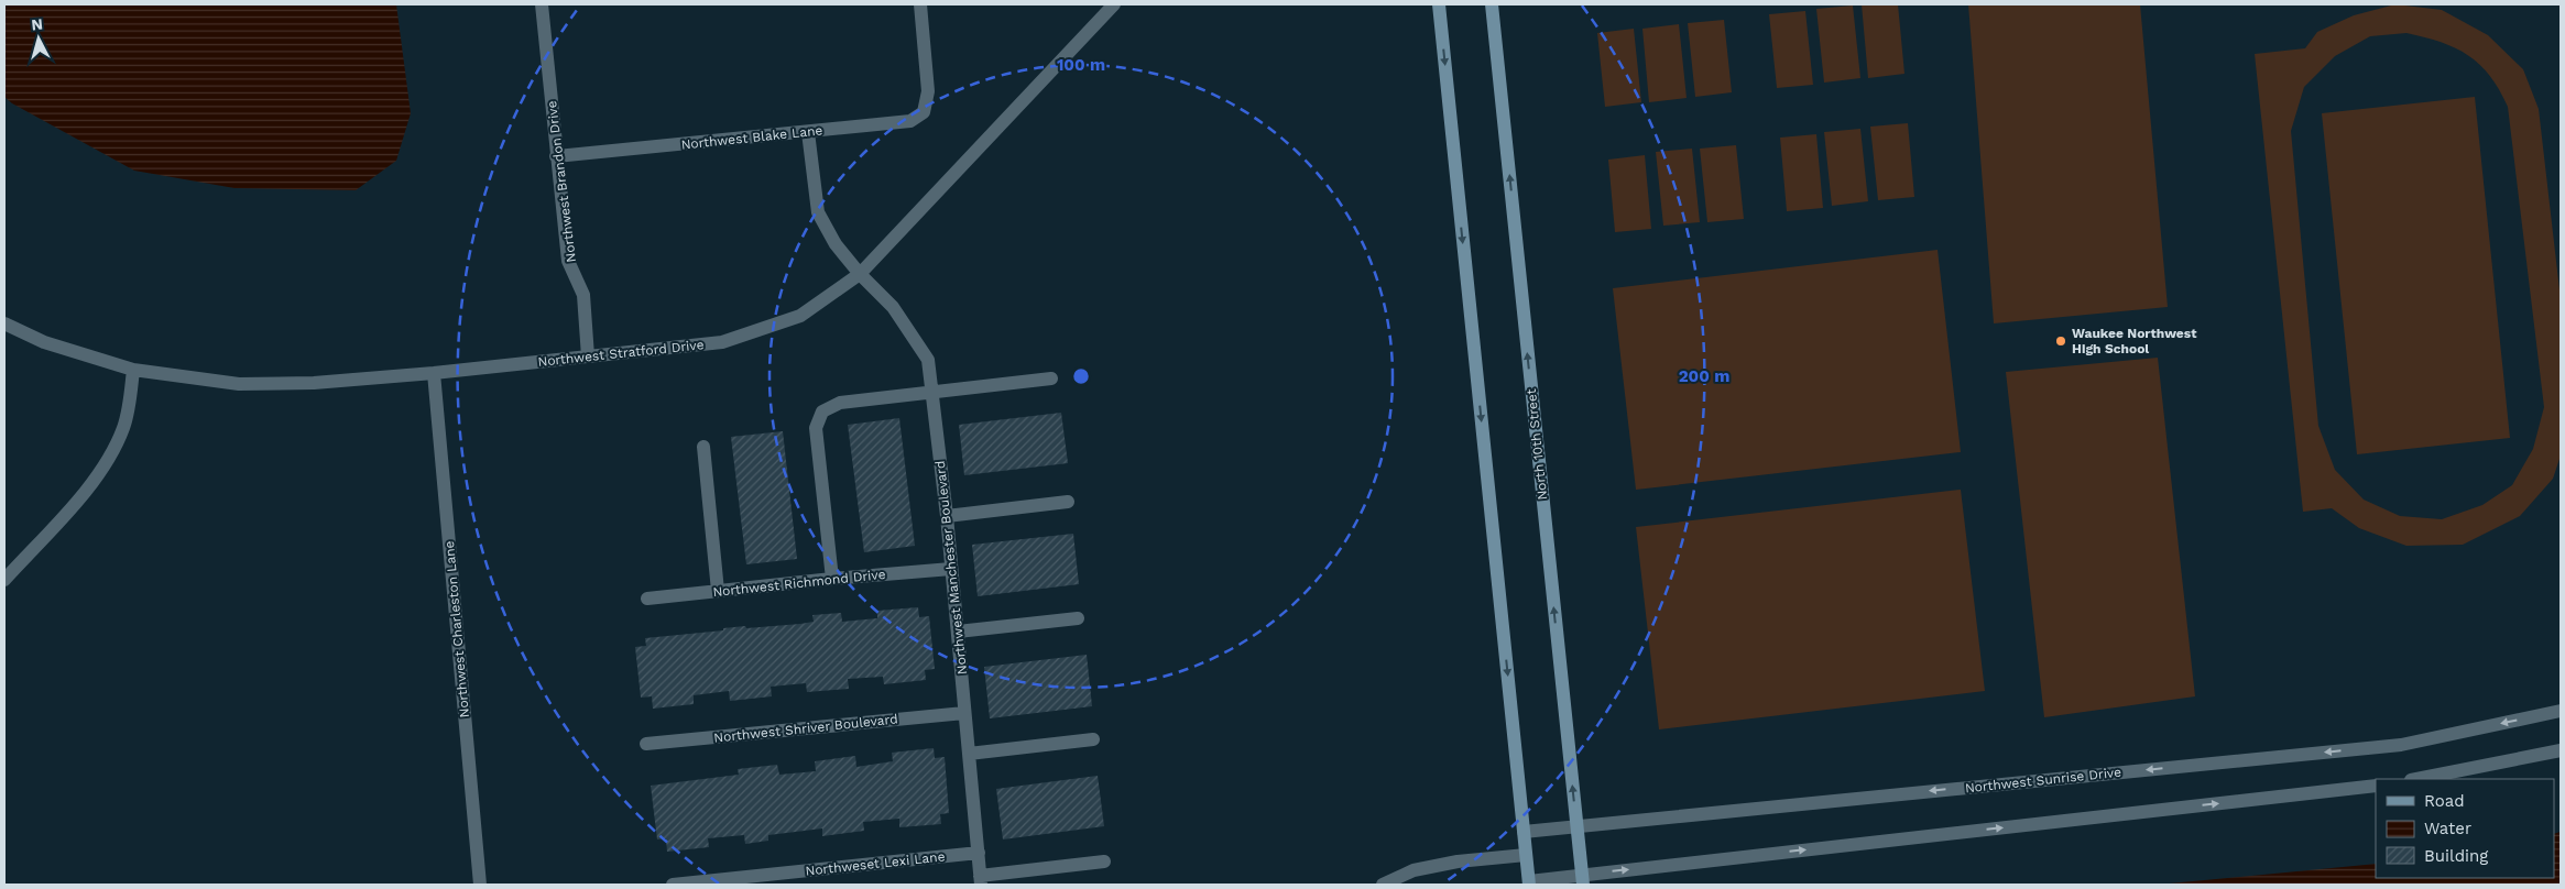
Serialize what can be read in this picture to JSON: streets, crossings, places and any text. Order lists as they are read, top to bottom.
{
  "streets": {
    "main road": ["North 10th Street"],
    "street": [
      "Northwest Blake Lane",
      "Northwest Brandon Drive",
      "Northwest Stratford Drive",
      "Northwest Manchester Boulevard",
      "Northwest Richmond Drive",
      "Northwest Charleston Lane",
      "Northwest Shriver Boulevard",
      "Northwest Sunrise Drive",
      "Northweset Lexi Lane"
    ]
  },
  "crossings": [
    ["Northwest Blake Lane", "Northwest Brandon Drive"],
    ["Northwest Blake Lane", "Northwest Manchester Boulevard"],
    ["Northwest Brandon Drive", "Northwest Stratford Drive"],
    ["Northwest Stratford Drive", "Northwest Manchester Boulevard"],
    ["Northwest Stratford Drive", "Northwest Charleston Lane"],
    ["North 10th Street", "Northwest Sunrise Drive"],
    ["Northwest Manchester Boulevard", "Northwest Richmond Drive"],
    ["Northwest Manchester Boulevard", "Northwest Shriver Boulevard"],
    ["Northwest Manchester Boulevard", "Northweset Lexi Lane"]
  ],
  "places": ["Waukee Northwest High School"],
  "legend": ["Road", "Water", "Building"],
  "north": "top",
  "rings": ["100 m", "200 m"]
}
